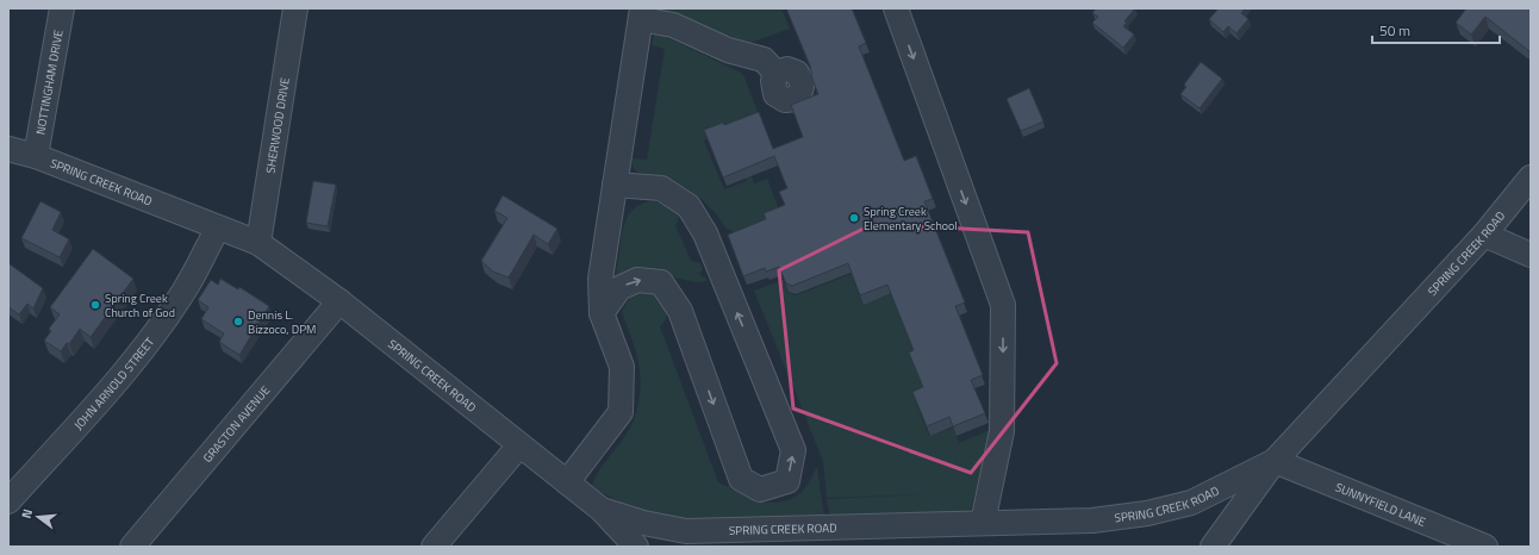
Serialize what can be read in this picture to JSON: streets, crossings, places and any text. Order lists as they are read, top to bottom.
{
  "streets": {
    "street": [
      "NOTTINGHAM DRIVE",
      "SHERWOOD DRIVE",
      "SPRING CREEK ROAD",
      "JOHN ARNOLD STREET",
      "GRASTON AVENUE",
      "SUNNYFIELD LANE"
    ]
  },
  "crossings": [
    ["NOTTINGHAM DRIVE", "SPRING CREEK ROAD"],
    ["SHERWOOD DRIVE", "SPRING CREEK ROAD"],
    ["SPRING CREEK ROAD", "JOHN ARNOLD STREET"],
    ["SPRING CREEK ROAD", "GRASTON AVENUE"],
    ["SPRING CREEK ROAD", "SUNNYFIELD LANE"]
  ],
  "places": ["Spring Creek Elementary School", "Spring Creek Church of God", "Dennis L. Bizzoco, DPM"],
  "scale_bar": "50 m",
  "north": "left"
}
